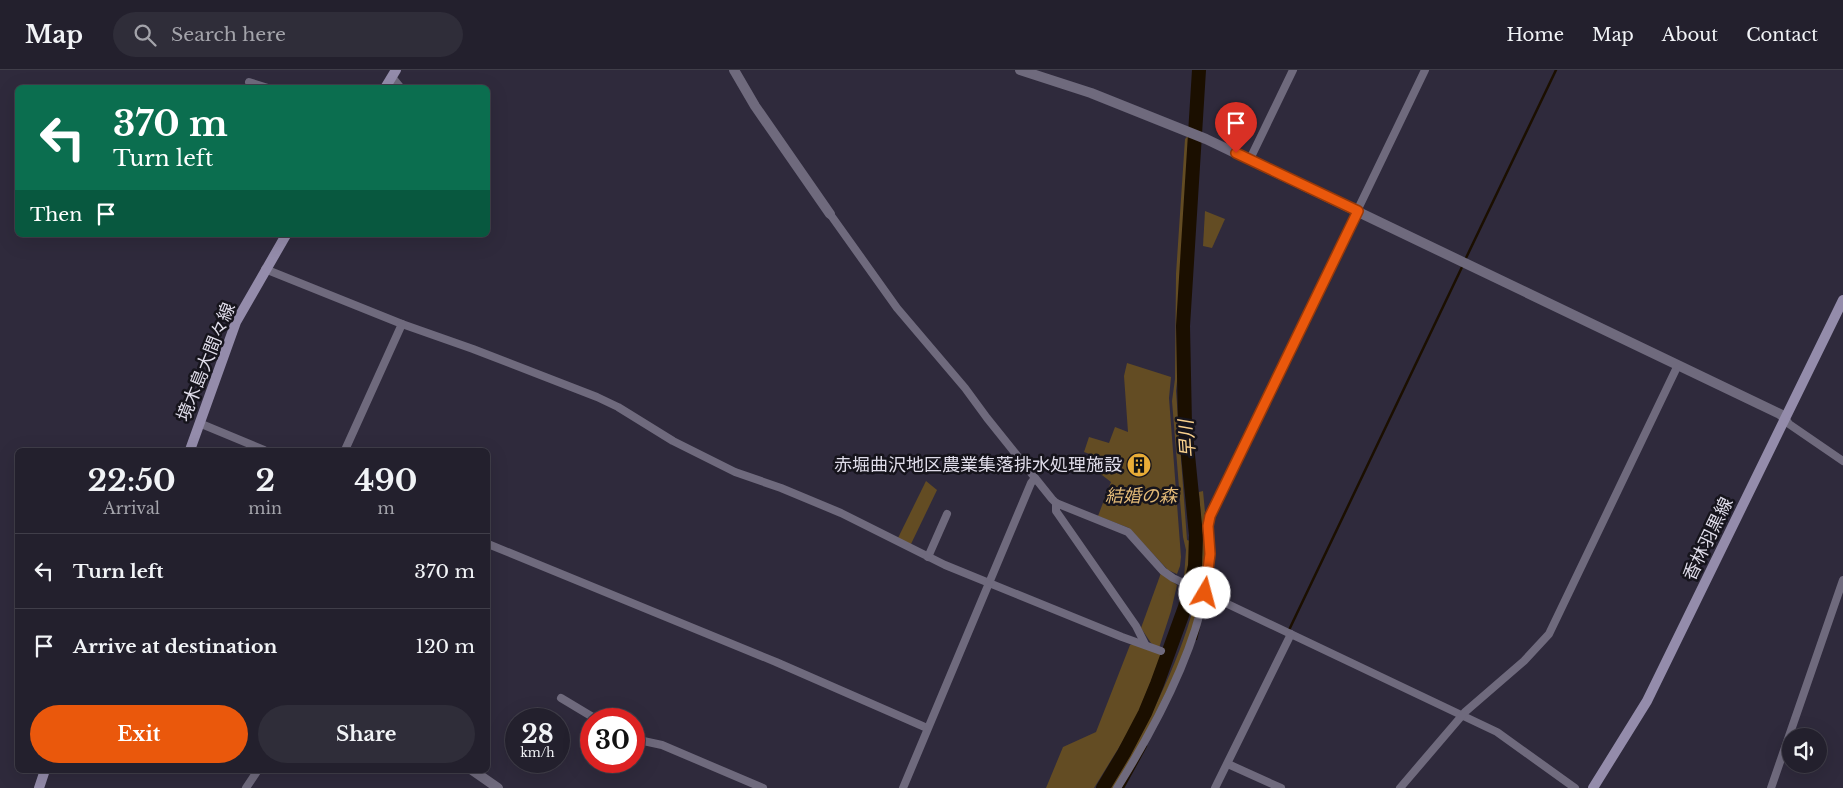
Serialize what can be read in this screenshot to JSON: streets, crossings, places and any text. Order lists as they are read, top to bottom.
{
  "streets": {
    "main road": ["境木島大間々線", "香林羽黒線"]
  },
  "water": ["早川"],
  "parks": ["結婚の森"],
  "places": {
    "building": ["赤堀曲沢地区農業集落排水処理施設"]
  },
  "page": {
    "header": "Map",
    "search": "Search here",
    "nav": [
      "Home",
      "Map",
      "About",
      "Contact"
    ],
    "turn": ["370 m", "Turn left"],
    "then": "Then",
    "eta": [
      "22:50",
      "Arrival",
      "2",
      "min",
      "490",
      "m"
    ],
    "list": [
      {
        "name": "Turn left",
        "value": "370 m"
      },
      {
        "name": "Arrive at destination",
        "value": "120 m"
      }
    ],
    "buttons": ["Exit", "Share"],
    "speed": "28 km/h",
    "limit": "30"
  }
}
